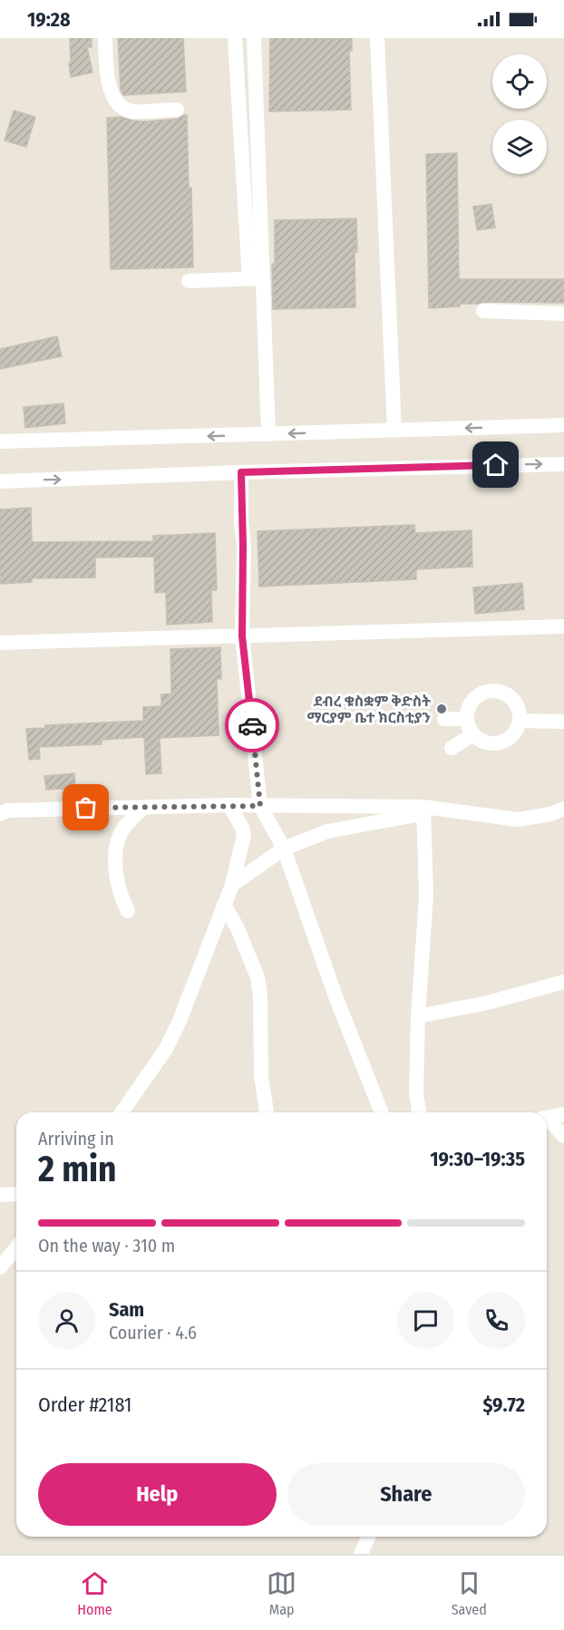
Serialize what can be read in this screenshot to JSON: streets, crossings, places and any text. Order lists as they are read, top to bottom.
{
  "places": ["ደብረ ቁስቋም ቅድስት ማርያም ቤተ ክርስቲያን"],
  "page": {
    "status": "19:28",
    "heading": ["2 min", "Arriving in", "19:30–19:35"],
    "panel": [
      "Sam",
      "Courier · 4.6",
      "Order #2181",
      "$9.72"
    ],
    "bar": "On the way · 310 m",
    "buttons": ["Help", "Share"],
    "tabs": ["Home", "Map", "Saved"]
  }
}
